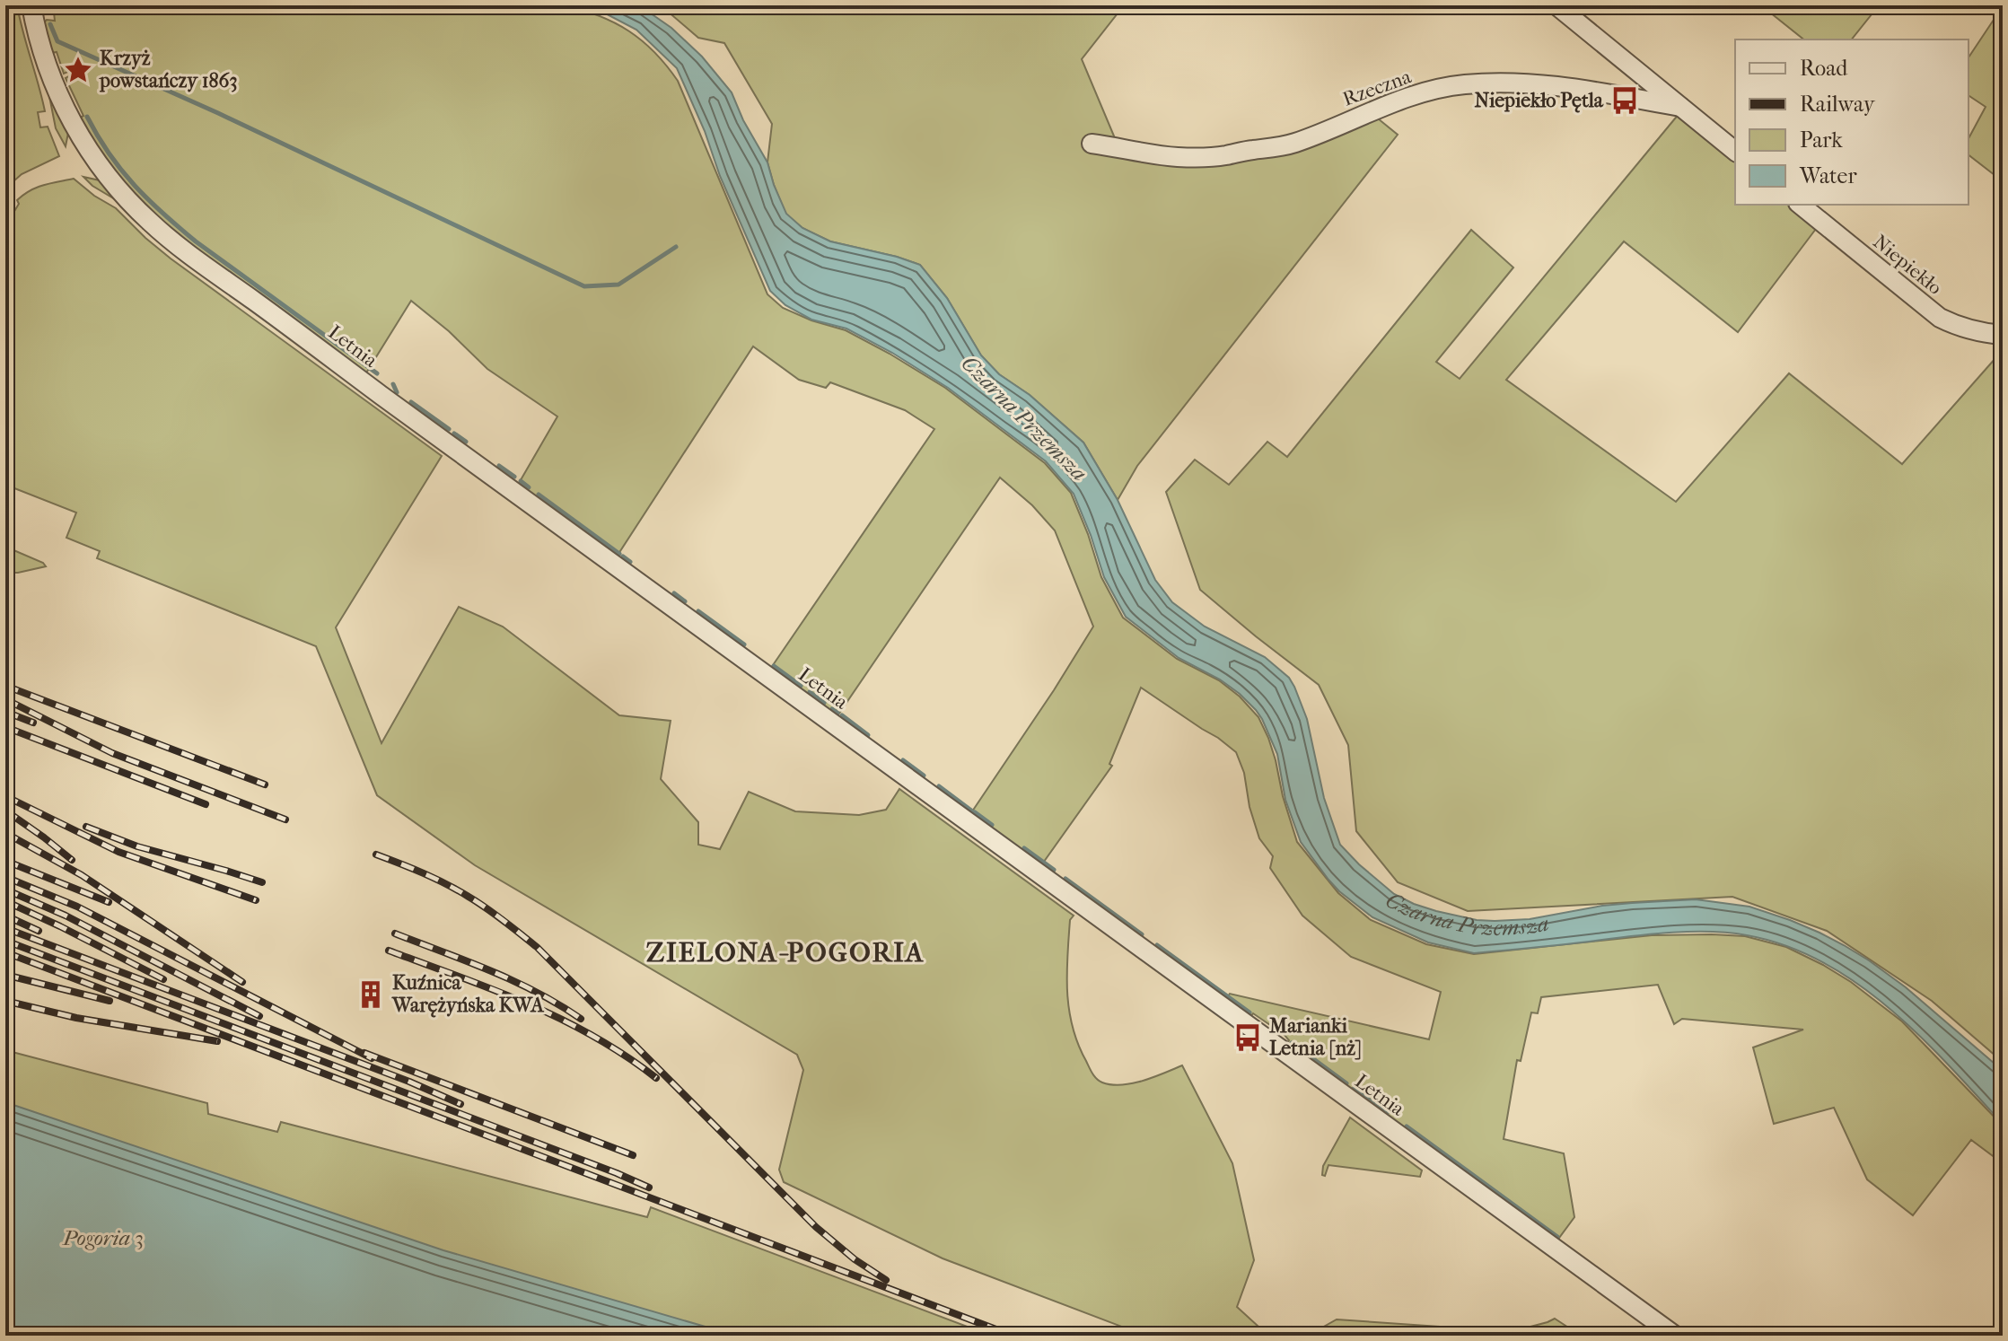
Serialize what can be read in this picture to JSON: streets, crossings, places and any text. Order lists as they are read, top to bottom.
{
  "streets": {
    "street": ["Rzeczna", "Niepiekło", "Letnia"]
  },
  "districts": ["ZIELONA-POGORIA"],
  "water": ["Czarna Przemsza", "Pogoria 3"],
  "places": {
    "place": ["Krzyż powstańczy 1863"],
    "bus stop": ["Niepiekło Pętla", "Marianki Letnia [nż]"],
    "building": ["Kuźnica Warężyńska KWA"]
  },
  "legend": [
    "Road",
    "Railway",
    "Park",
    "Water"
  ]
}
